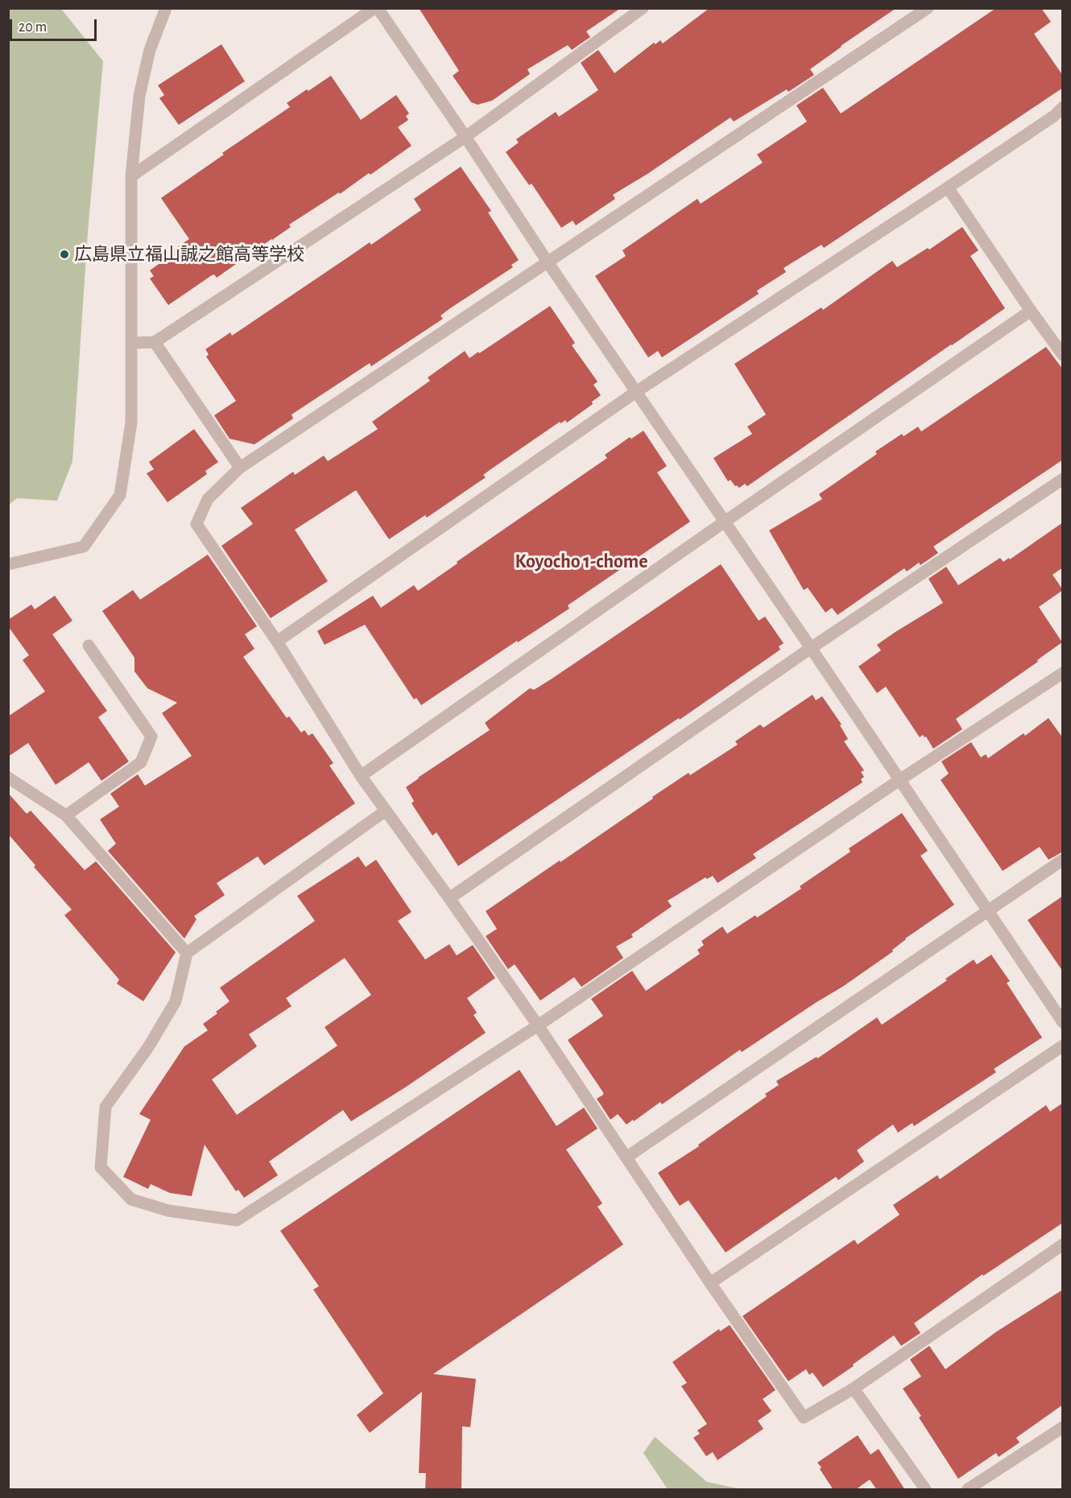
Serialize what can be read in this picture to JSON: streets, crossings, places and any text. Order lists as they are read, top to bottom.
{
  "districts": ["Koyocho 1-chome"],
  "places": ["広島県立福山誠之館高等学校"],
  "scale_bar": "20 m"
}
